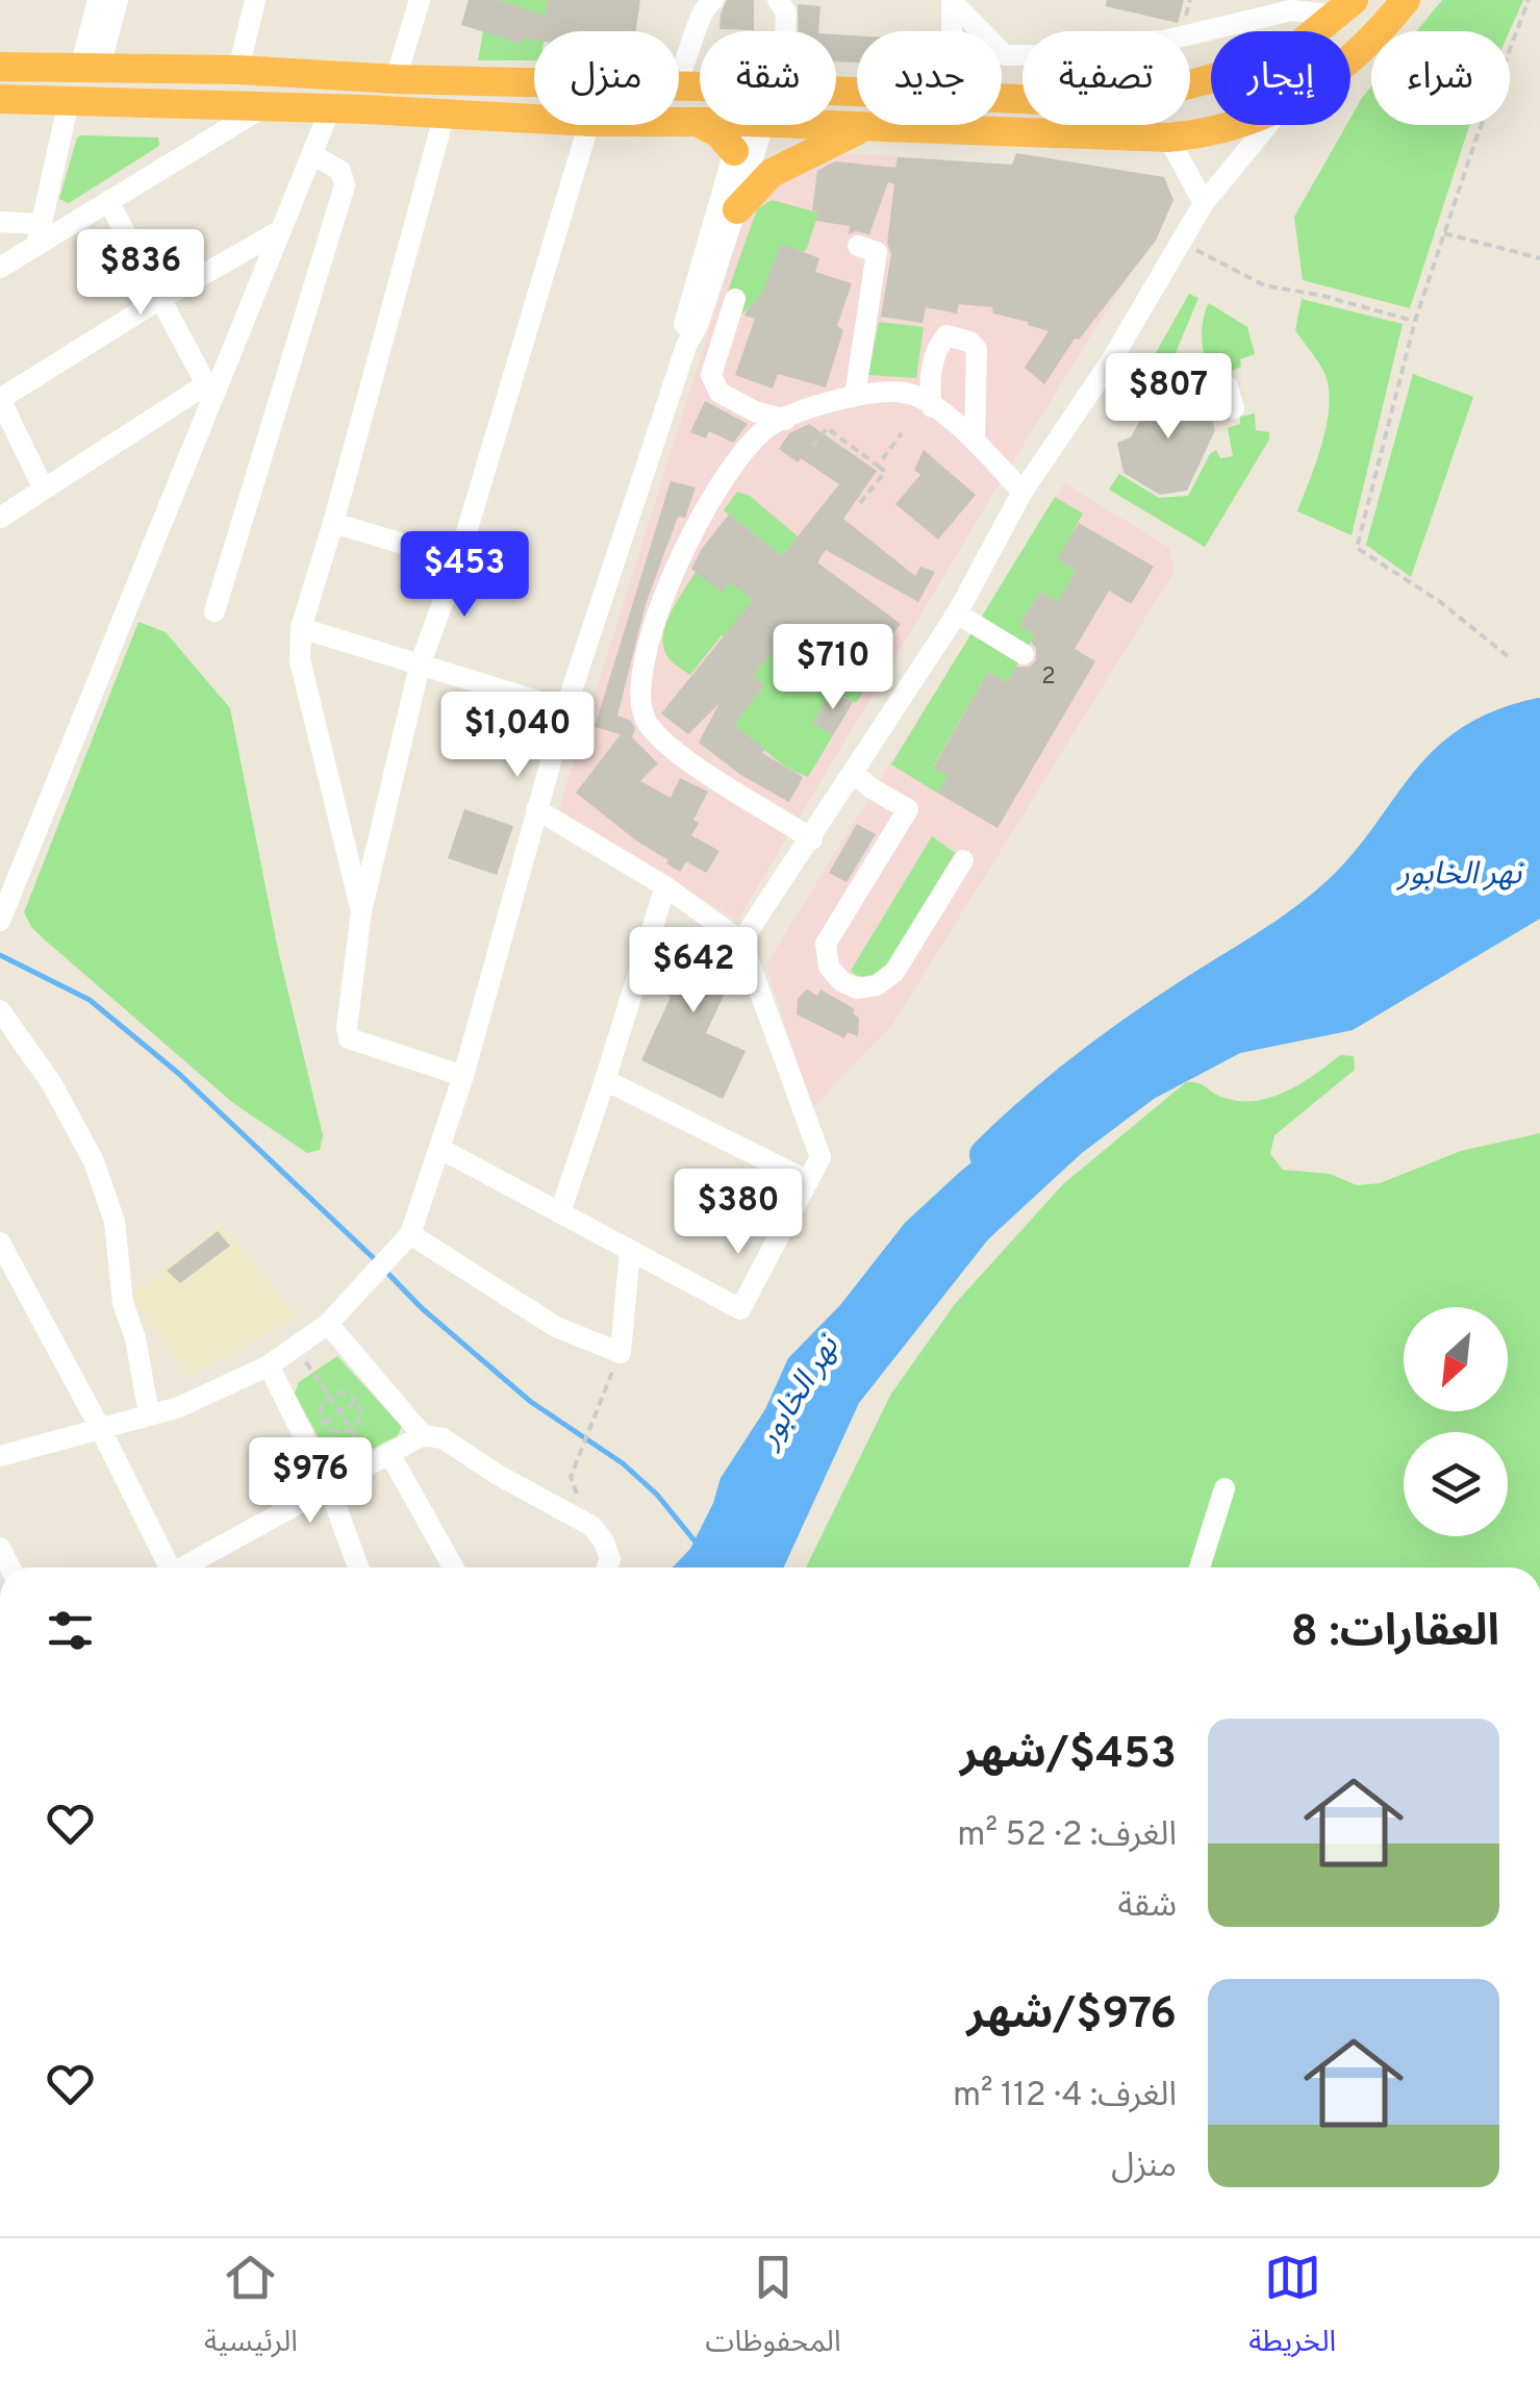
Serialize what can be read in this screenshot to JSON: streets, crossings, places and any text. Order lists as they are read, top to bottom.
{
  "water": ["نهر الخابور"],
  "house_numbers": ["2"],
  "north": "bottom left",
  "page": {
    "chip": [
      "شراء",
      "إيجار",
      "تصفية",
      "جديد",
      "شقة",
      "منزل"
    ],
    "price": [
      "$836",
      "$807",
      "$453",
      "$710",
      "$1,040",
      "$642",
      "$380",
      "$976"
    ],
    "heading": "العقارات: 8",
    "list": [
      {
        "name": "$453/شهر",
        "note": "الغرف: 2 · 52 m² · شقة"
      },
      {
        "name": "$976/شهر",
        "note": "الغرف: 4 · 112 m² · منزل"
      }
    ],
    "tabs": ["الخريطة", "المحفوظات", "الرئيسية"]
  }
}
